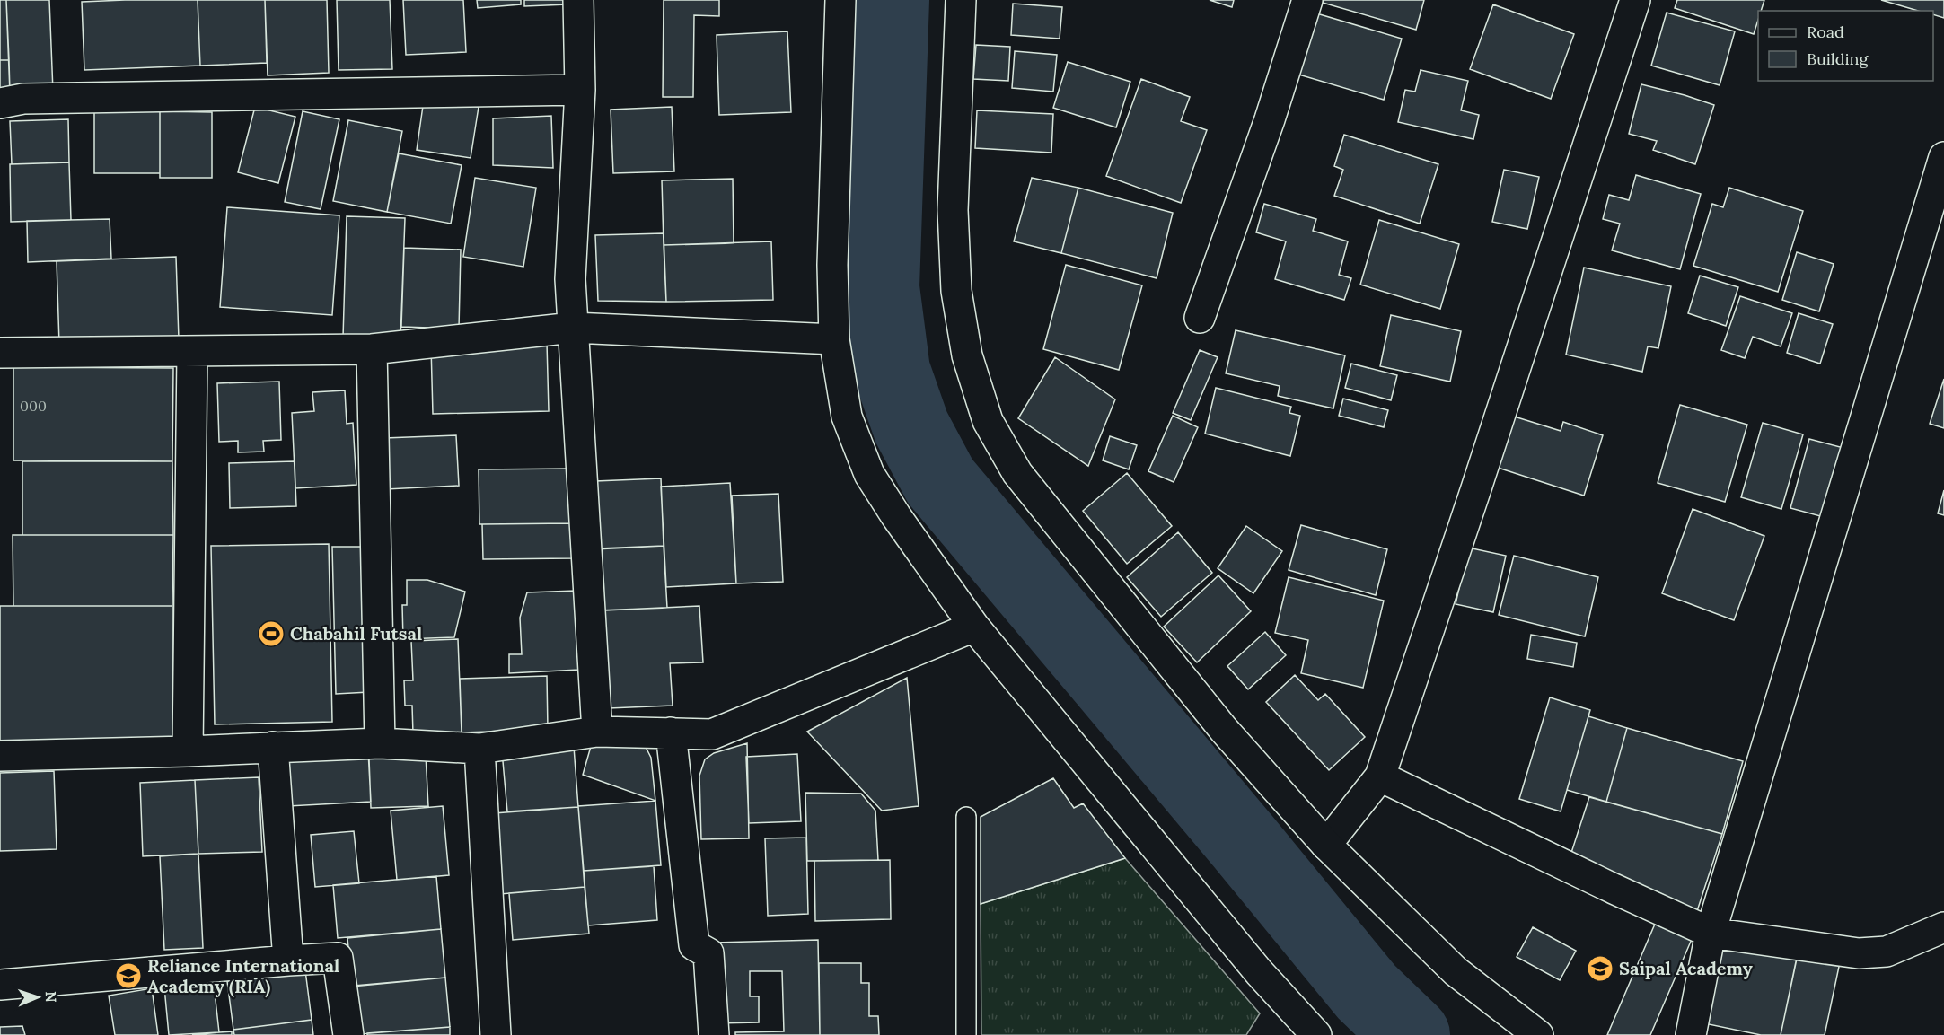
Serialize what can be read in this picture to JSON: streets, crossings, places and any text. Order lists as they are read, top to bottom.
{
  "places": {
    "sports": ["Chabahil Futsal"],
    "school or university": ["Saipal Academy", "Reliance International Academy (RIA)"]
  },
  "house_numbers": ["000"],
  "legend": ["Road", "Building"],
  "north": "right"
}
